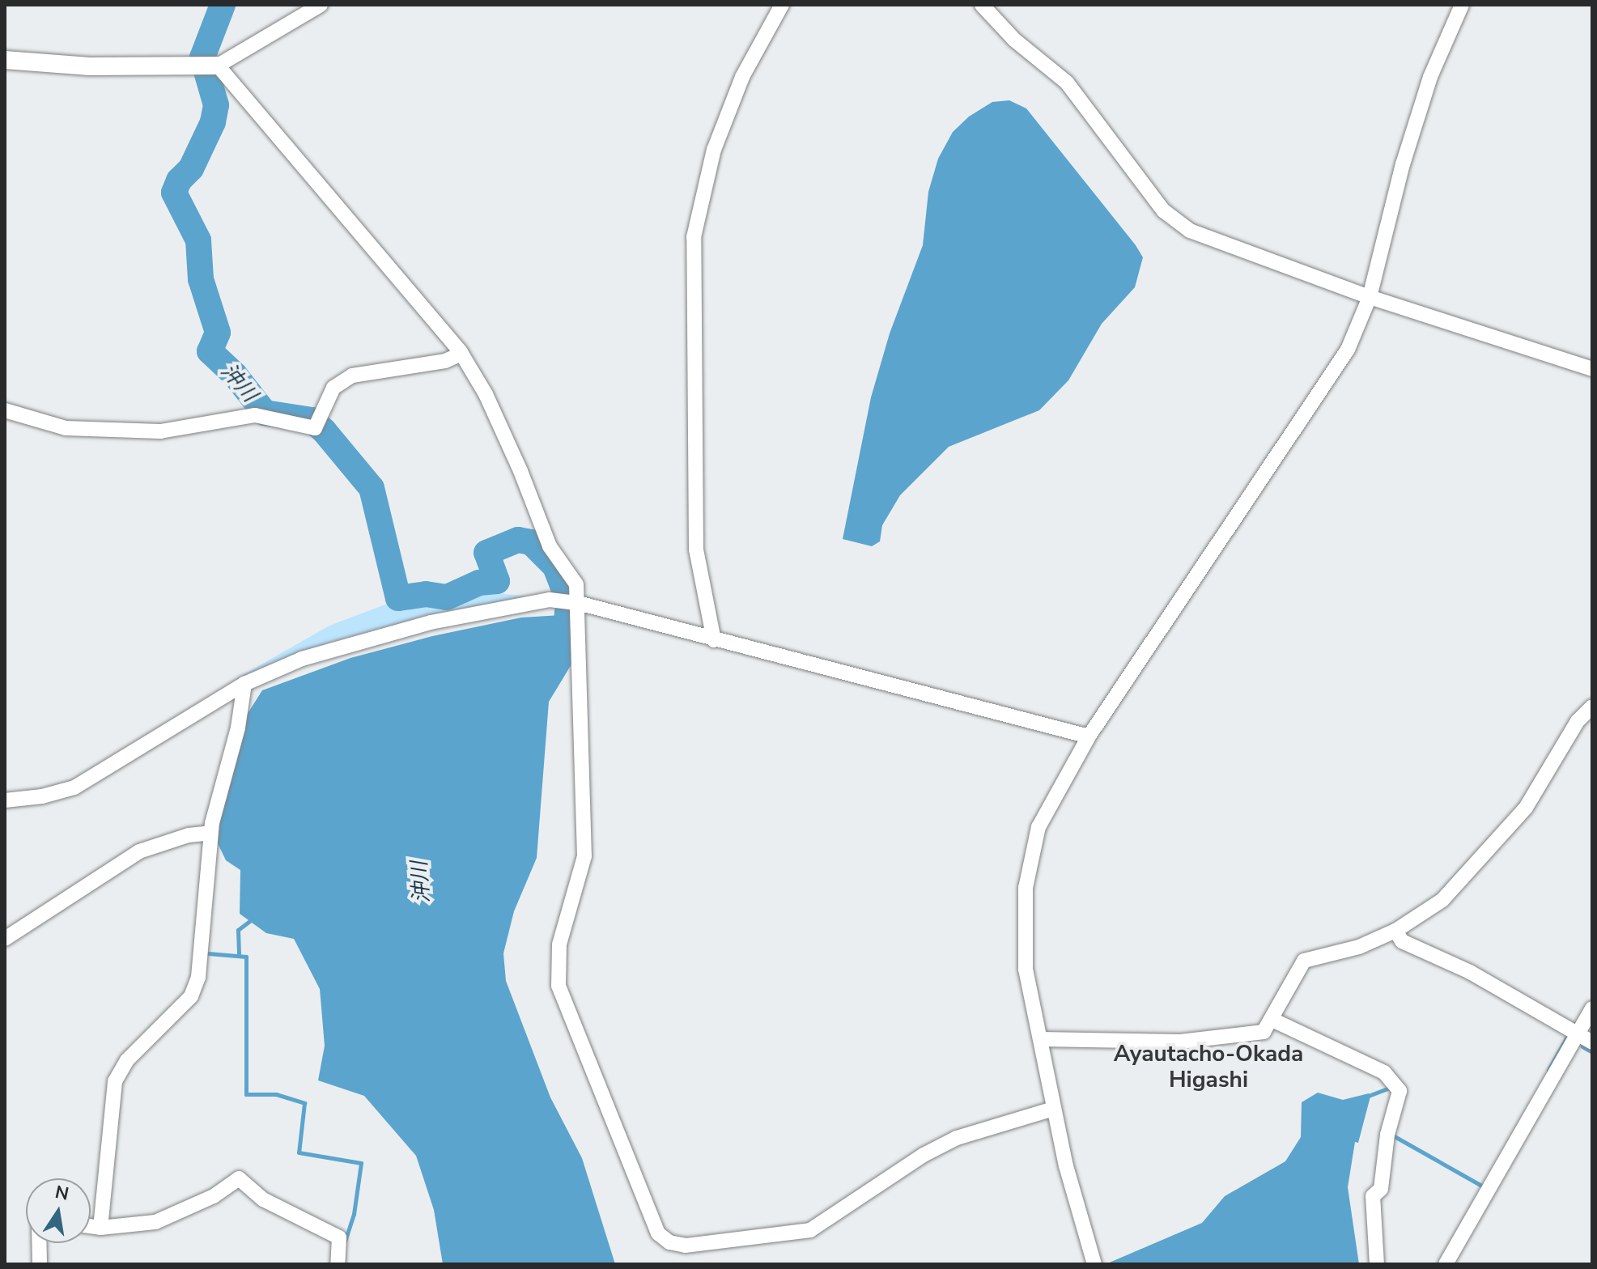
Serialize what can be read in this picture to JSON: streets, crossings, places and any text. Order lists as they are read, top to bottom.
{
  "districts": ["Ayautacho-Okada Higashi"],
  "water": ["沖川"],
  "north": "top"
}
